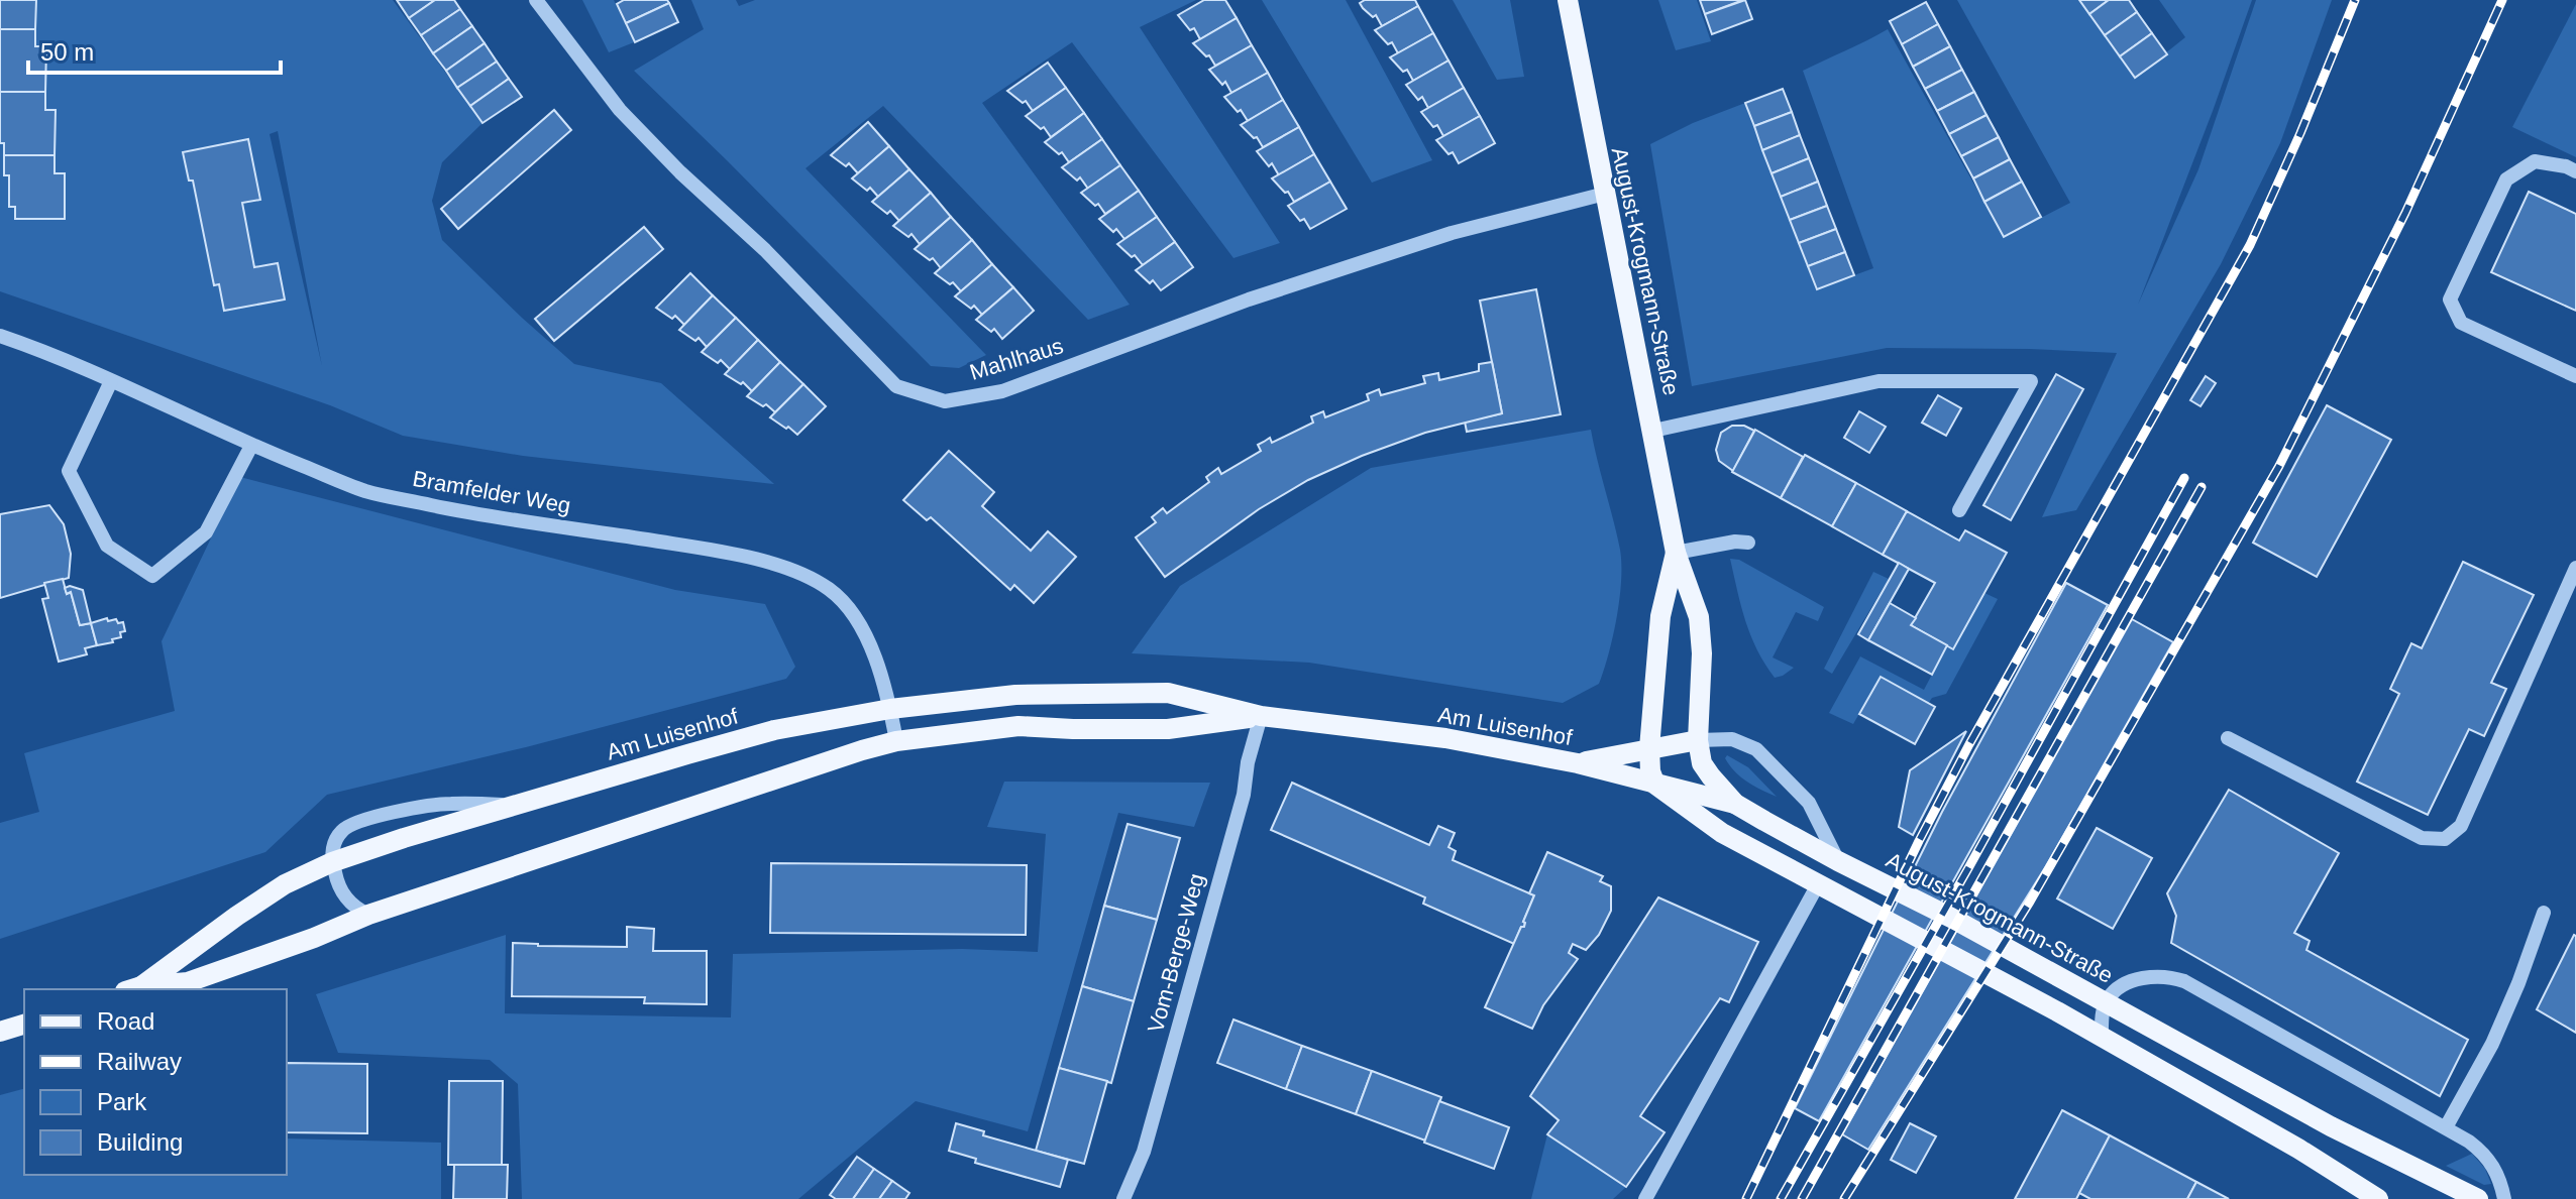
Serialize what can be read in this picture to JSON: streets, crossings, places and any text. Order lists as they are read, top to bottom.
{
  "streets": {
    "main road": ["August-Krogmann-Straße", "Am Luisenhof"],
    "street": ["Mahlhaus", "Bramfelder Weg", "Vom-Berge-Weg"]
  },
  "crossings": [
    ["August-Krogmann-Straße", "Mahlhaus"],
    ["August-Krogmann-Straße", "Am Luisenhof"],
    ["Bramfelder Weg", "Am Luisenhof"],
    ["Am Luisenhof", "Vom-Berge-Weg"]
  ],
  "legend": [
    "Road",
    "Railway",
    "Park",
    "Building"
  ],
  "scale_bar": "50 m"
}
